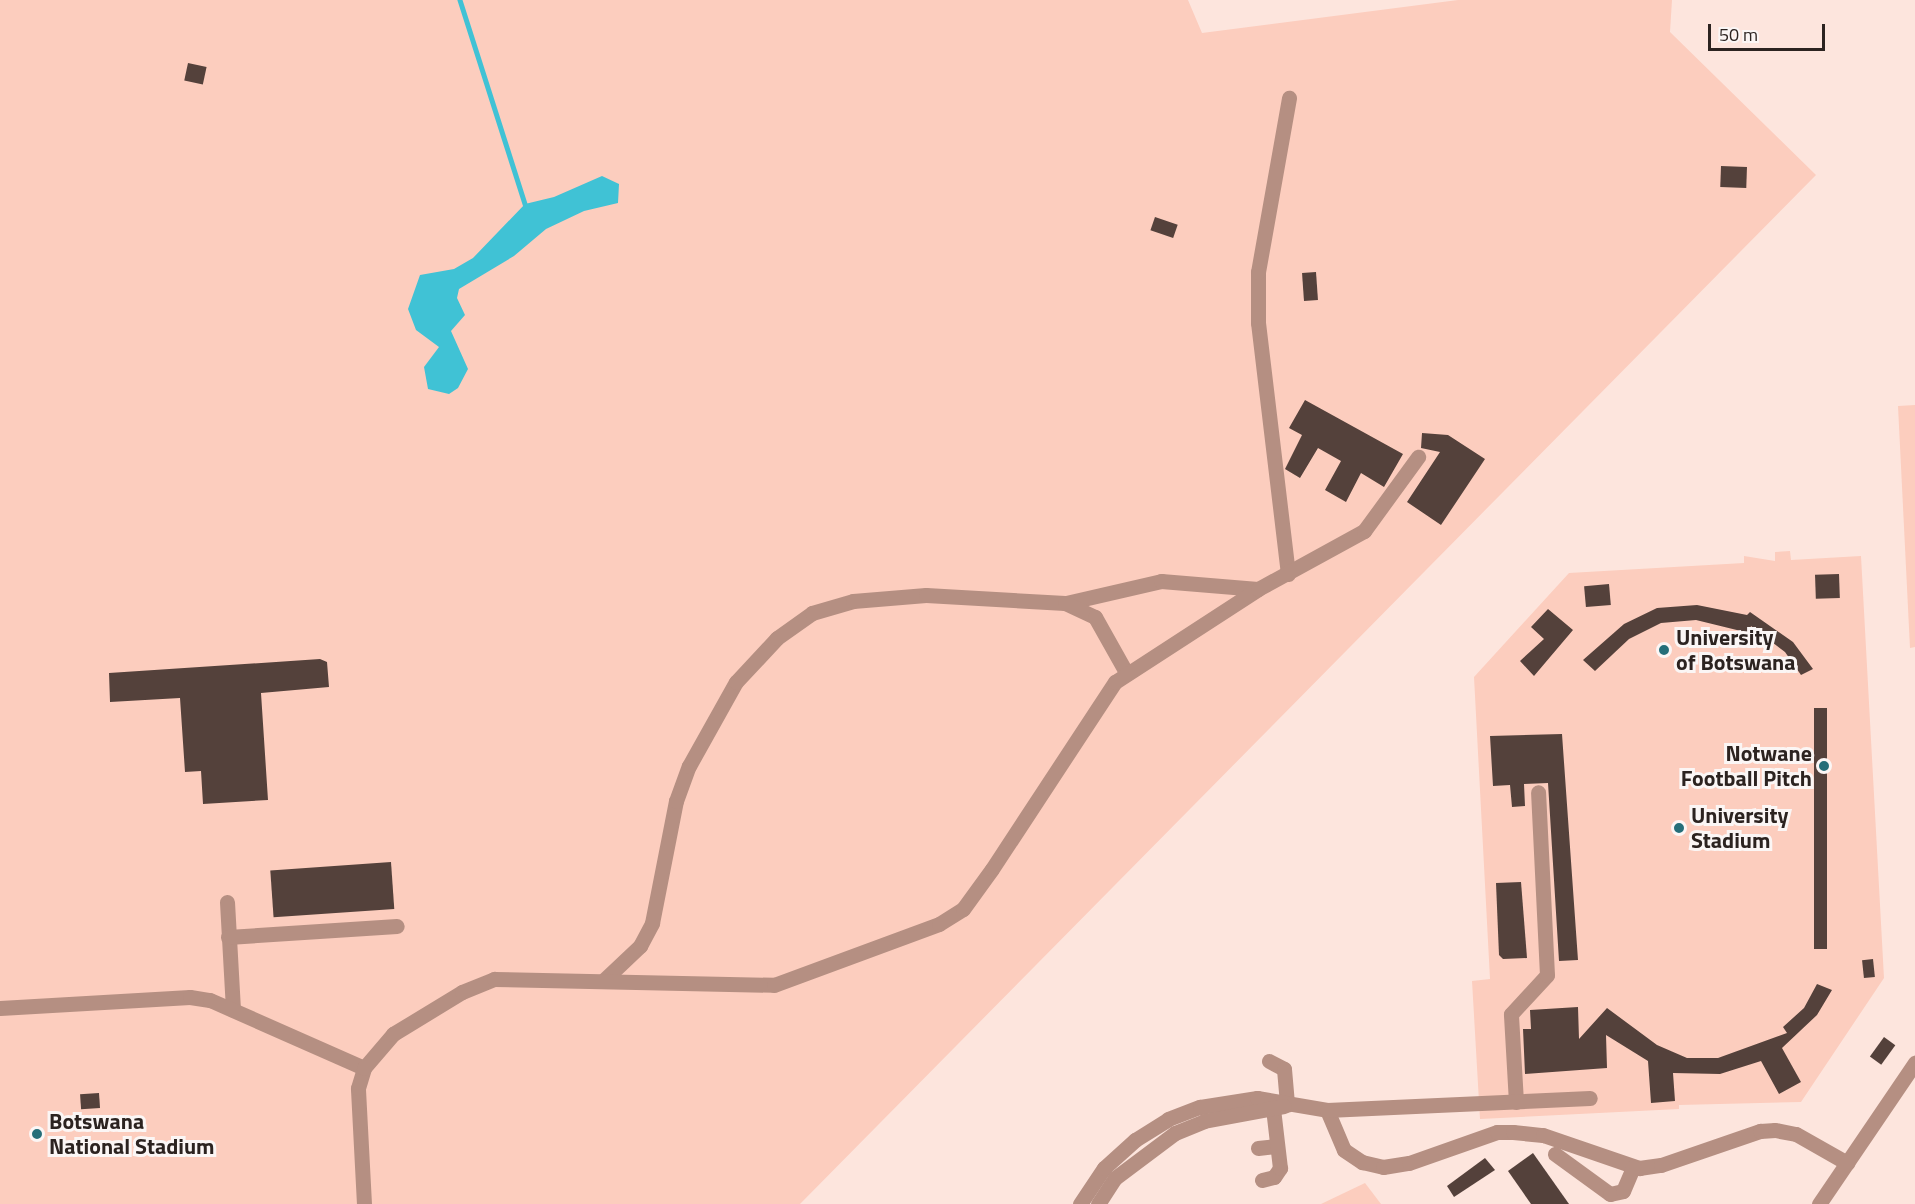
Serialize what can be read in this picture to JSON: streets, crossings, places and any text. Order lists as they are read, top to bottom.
{
  "places": [
    "University of Botswana",
    "Notwane Football Pitch",
    "University Stadium",
    "Botswana National Stadium"
  ],
  "scale_bar": "50 m"
}
